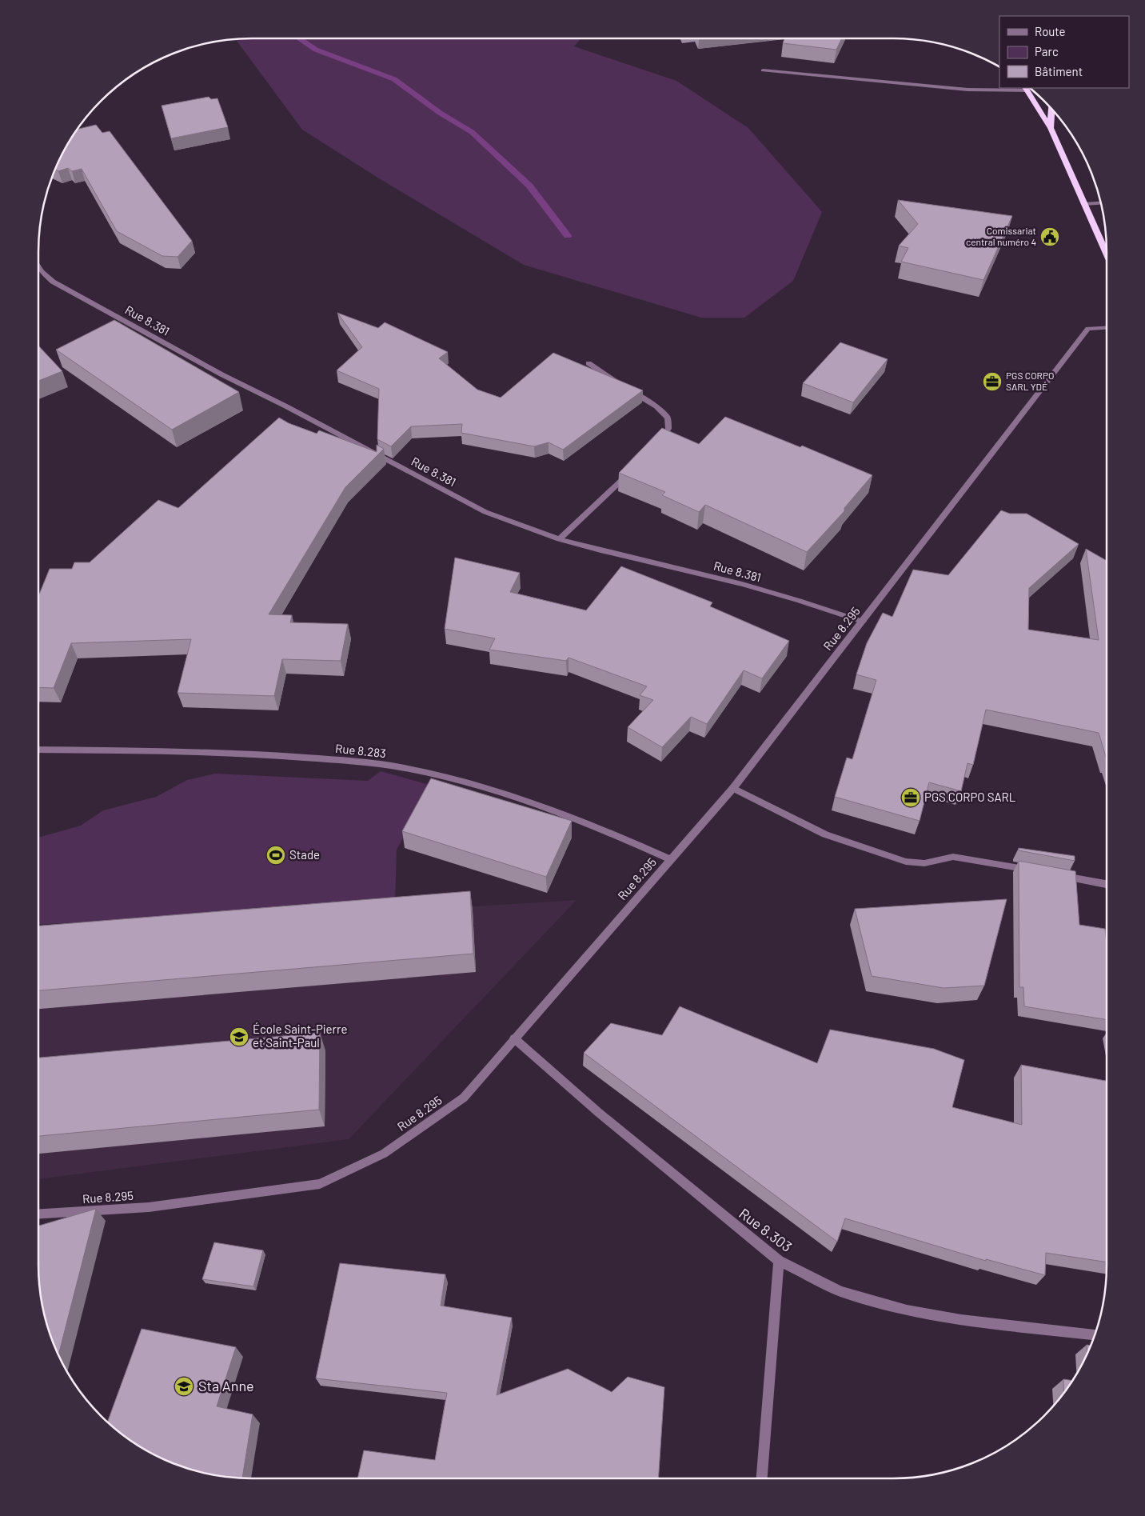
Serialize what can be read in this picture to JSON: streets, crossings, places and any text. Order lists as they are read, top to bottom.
{
  "streets": {
    "street": [
      "Rue 8.381",
      "Rue 8.295",
      "Rue 8.283",
      "Rue 8.303"
    ]
  },
  "crossings": [
    ["Rue 8.381", "Rue 8.295"],
    ["Rue 8.295", "Rue 8.283"],
    ["Rue 8.295", "Rue 8.303"]
  ],
  "places": {
    "public building": ["Comissariat central numéro 4"],
    "office": ["PGS CORPO SARL YDÉ", "PGS CORPO SARL"],
    "sports": ["Stade"],
    "school or university": ["École Saint-Pierre et Saint-Paul", "Sta Anne"]
  },
  "legend": ["Route", "Parc", "Bâtiment"]
}
